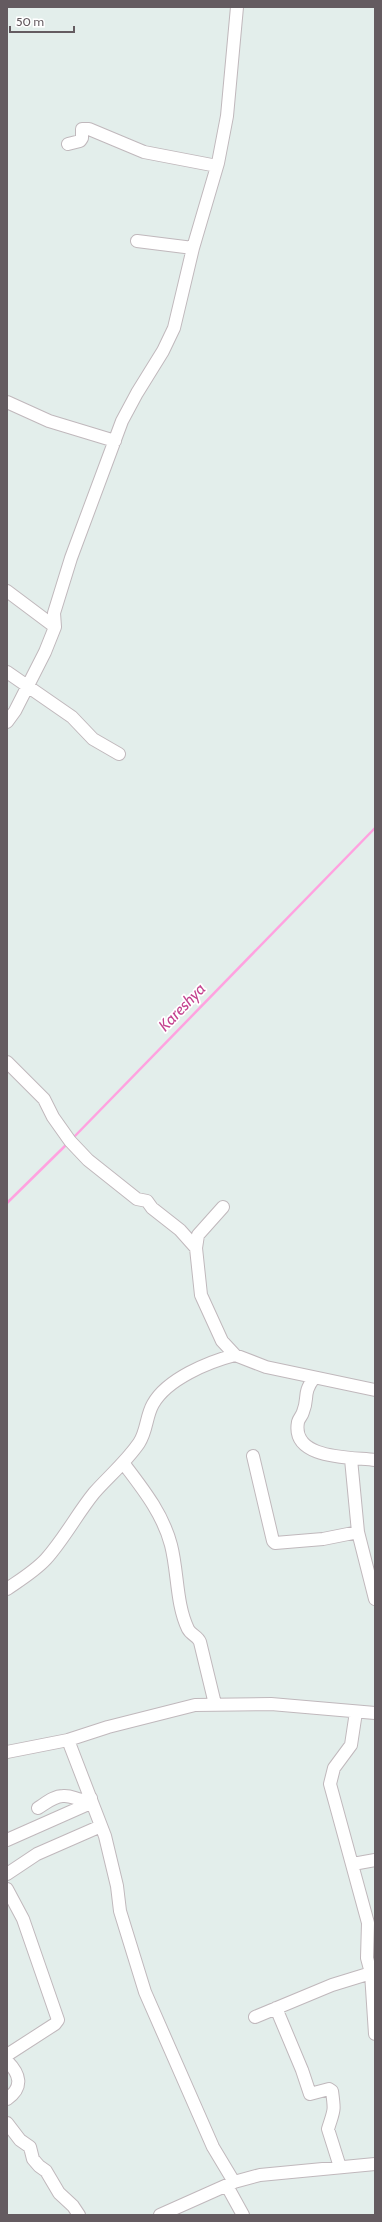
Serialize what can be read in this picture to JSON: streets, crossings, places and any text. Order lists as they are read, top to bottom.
{
  "water": ["Kareshya"],
  "scale_bar": "50 m"
}
